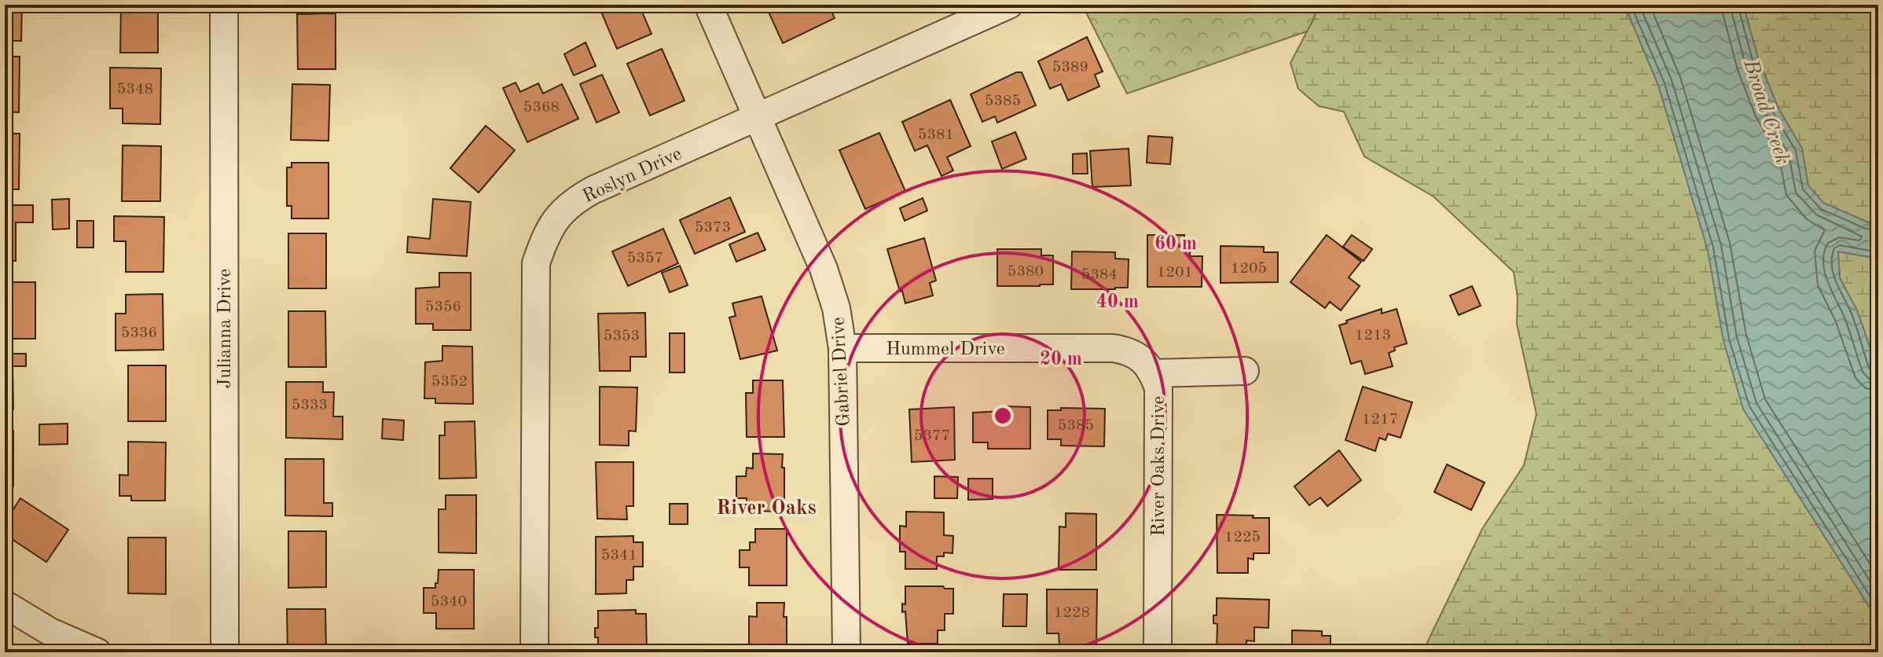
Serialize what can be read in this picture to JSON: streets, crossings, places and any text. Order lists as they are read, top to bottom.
{
  "streets": {
    "street": [
      "Roslyn Drive",
      "Julianna Drive",
      "Hummel Drive",
      "Gabriel Drive",
      "River Oaks Drive"
    ]
  },
  "crossings": [
    ["Roslyn Drive", "Gabriel Drive"],
    ["Hummel Drive", "Gabriel Drive"],
    ["Hummel Drive", "River Oaks Drive"]
  ],
  "districts": ["River Oaks"],
  "water": ["Broad Creek"],
  "house_numbers": [
    "5389",
    "5348",
    "5385",
    "5368",
    "5381",
    "5373",
    "5357",
    "1205",
    "5380",
    "1201",
    "5384",
    "5356",
    "5336",
    "1213",
    "5353",
    "5352",
    "5333",
    "1217",
    "5385",
    "5377",
    "1225",
    "5341",
    "5340",
    "1228"
  ],
  "rings": ["60 m", "40 m", "20 m"]
}
